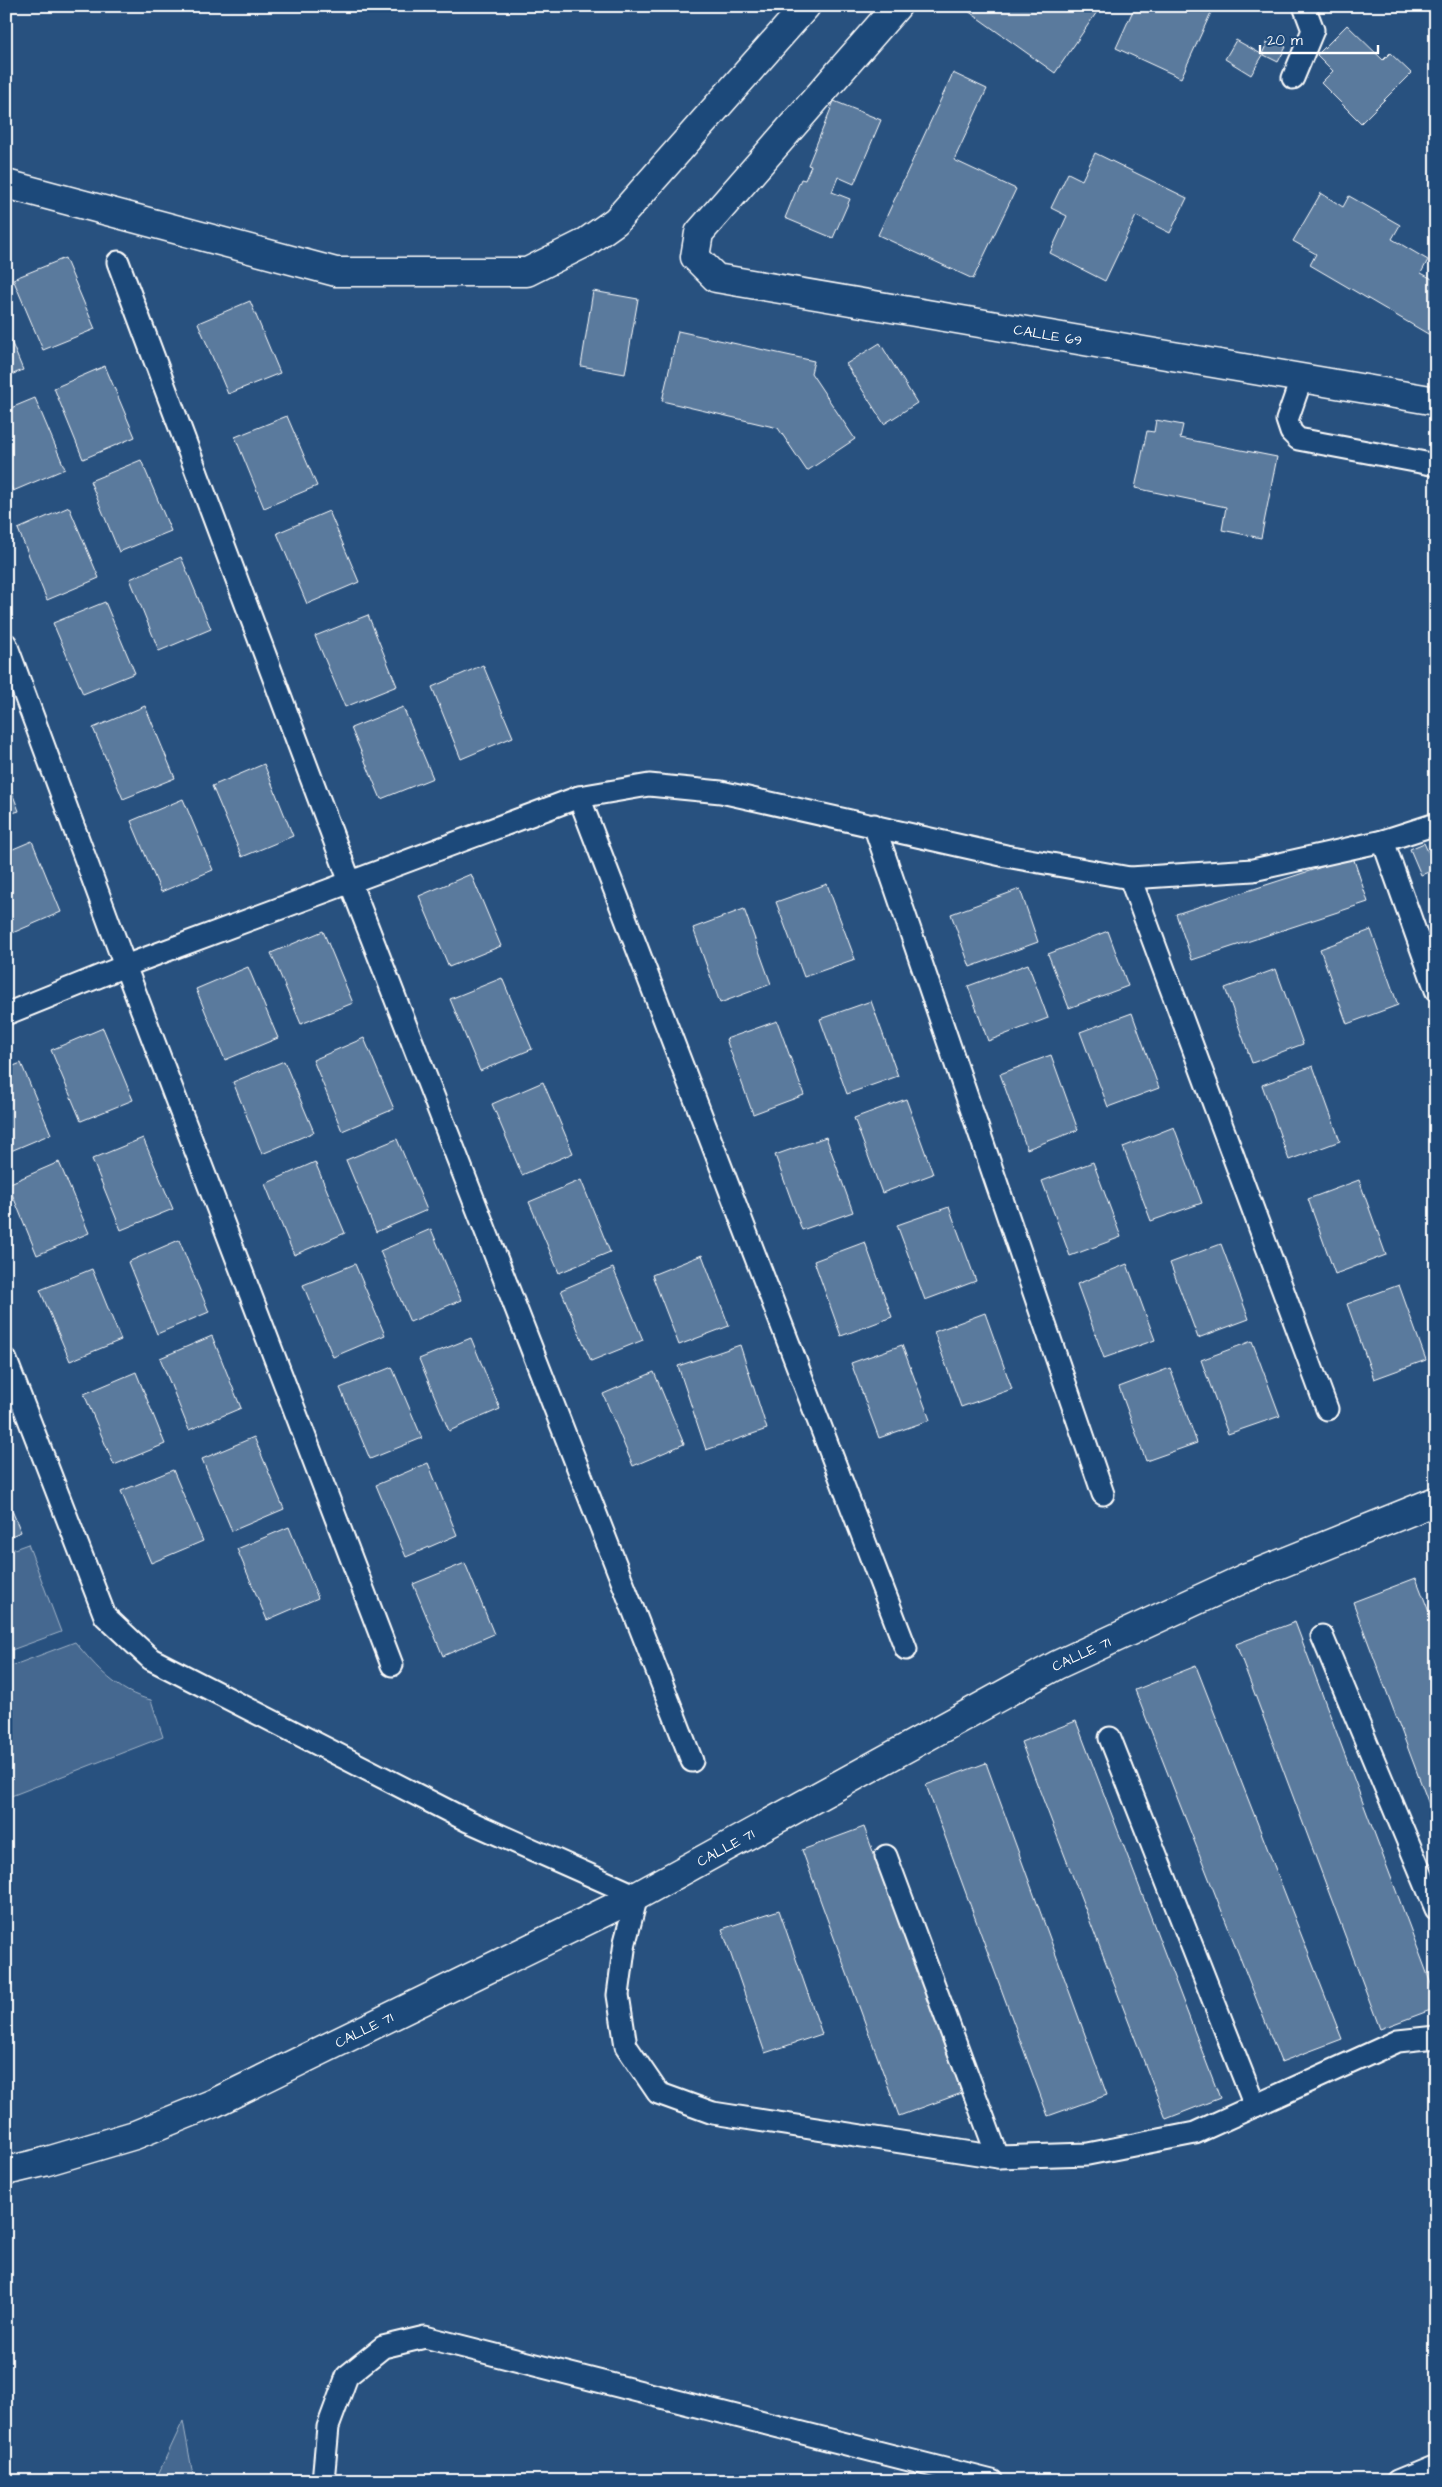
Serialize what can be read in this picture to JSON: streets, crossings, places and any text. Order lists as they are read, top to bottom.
{
  "streets": {
    "street": ["CALLE 69", "CALLE 71"]
  },
  "scale_bar": "20 m"
}
